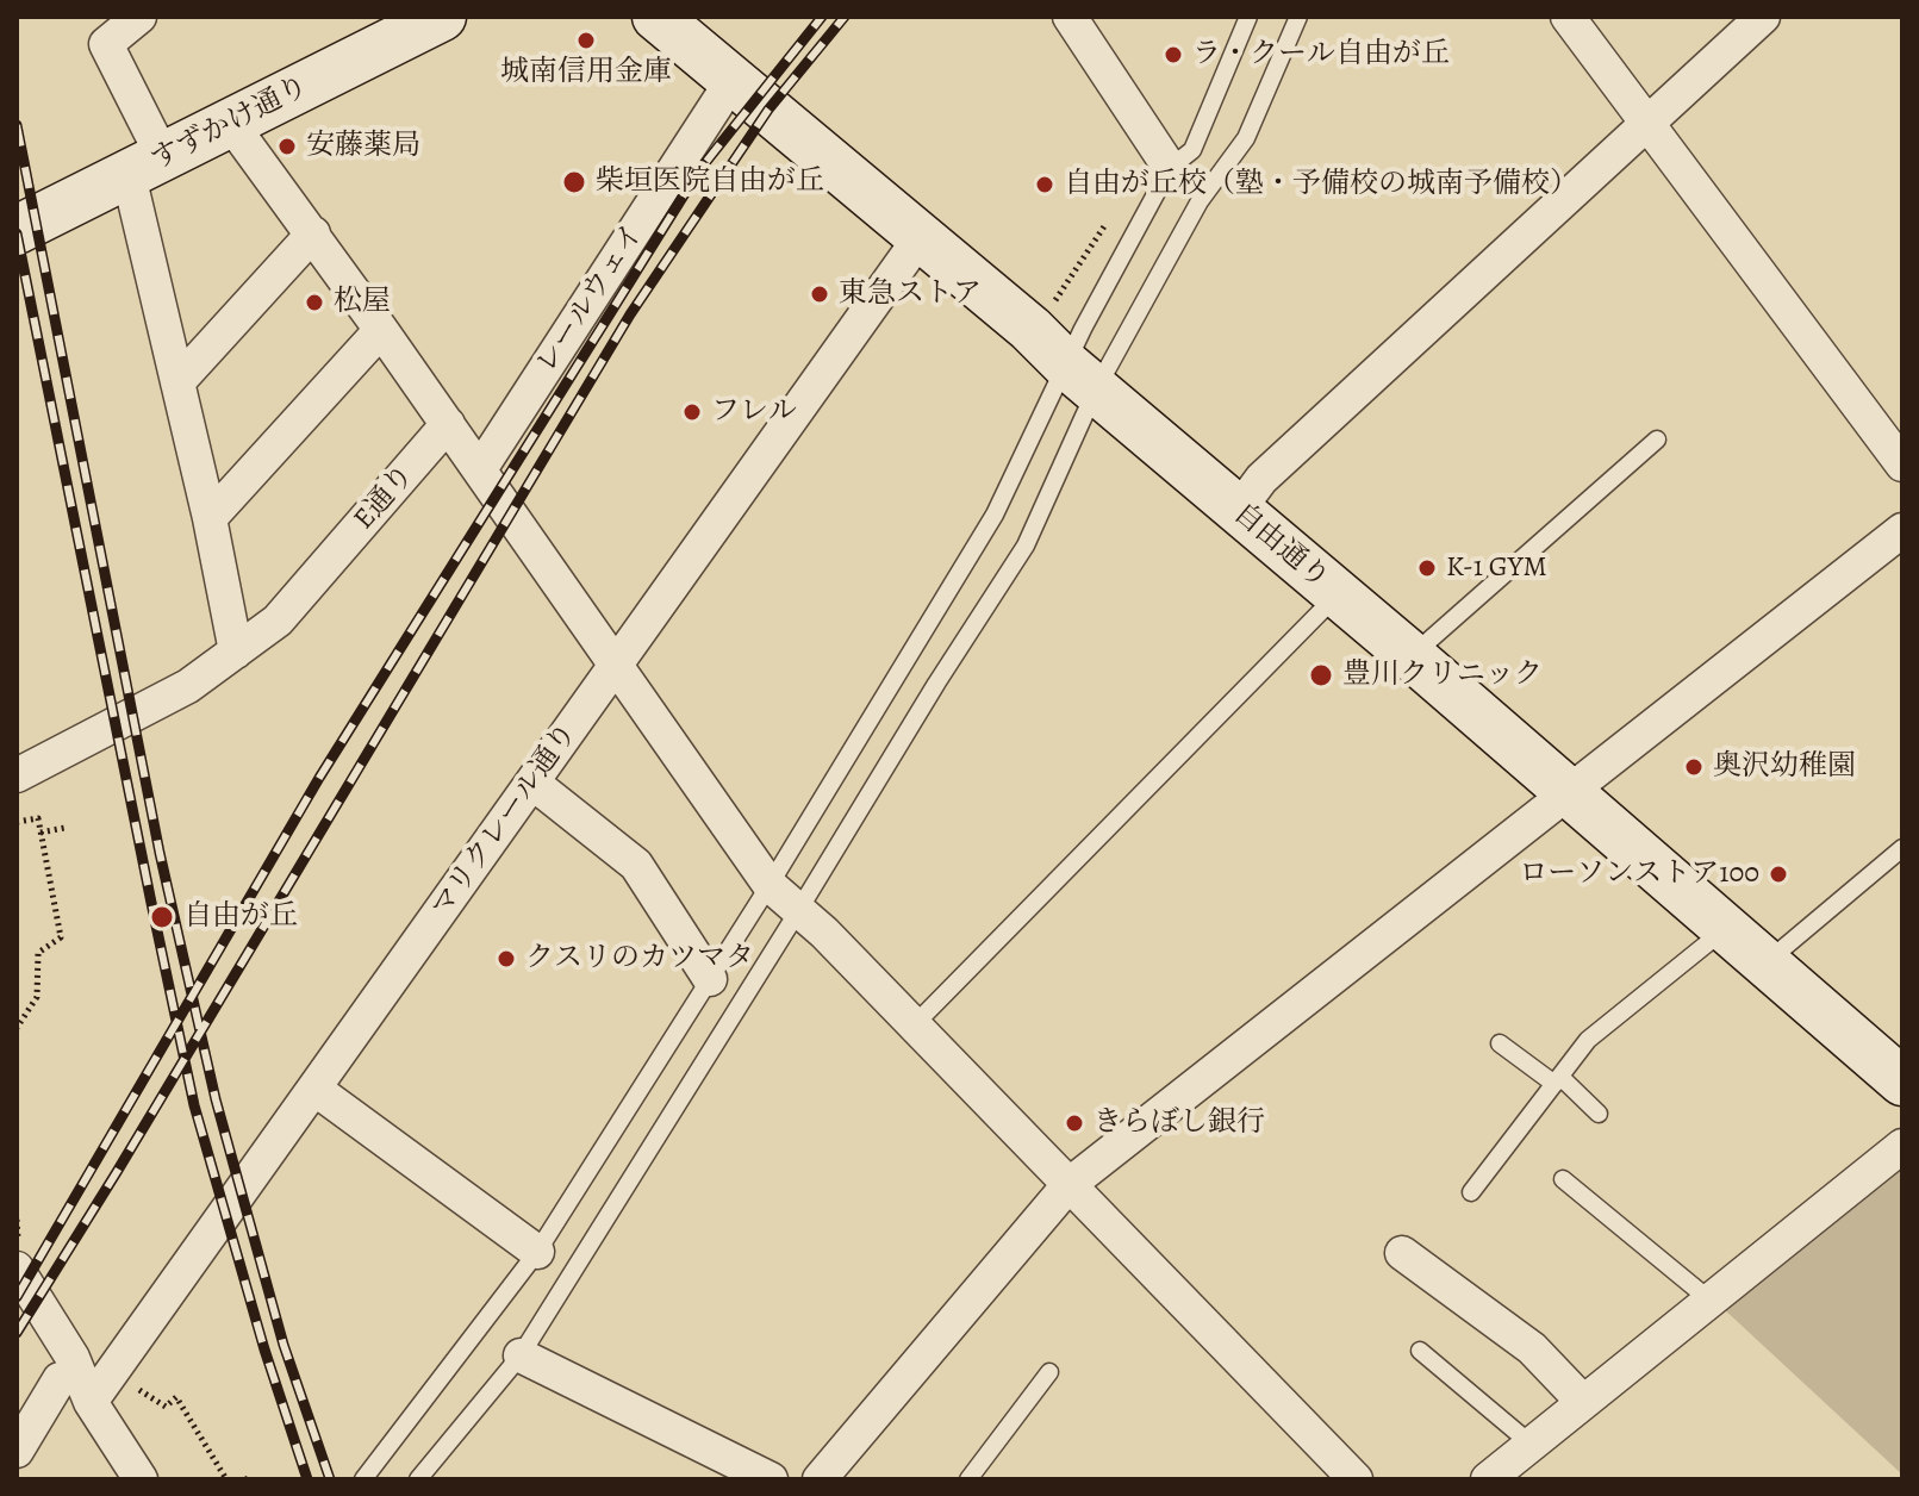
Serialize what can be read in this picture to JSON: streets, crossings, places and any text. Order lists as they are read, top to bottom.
{
  "streets": {
    "main road": ["すずかけ通り", "自由通り"],
    "street": ["レールウェイ", "E通り", "マリクレール通り"]
  },
  "crossings": [
    ["レールウェイ", "自由通り"],
    ["自由通り", "マリクレール通り"]
  ],
  "places": [
    "城南信用金庫",
    "ラ・クール自由が丘",
    "安藤薬局",
    "柴垣医院自由が丘",
    "自由が丘校（塾・予備校の城南予備校）",
    "東急ストア",
    "松屋",
    "フレル",
    "K-1 GYM",
    "豊川クリニック",
    "奥沢幼稚園",
    "ローソンストア100",
    "自由が丘",
    "クスリのカツマタ",
    "きらぼし銀行"
  ]
}
